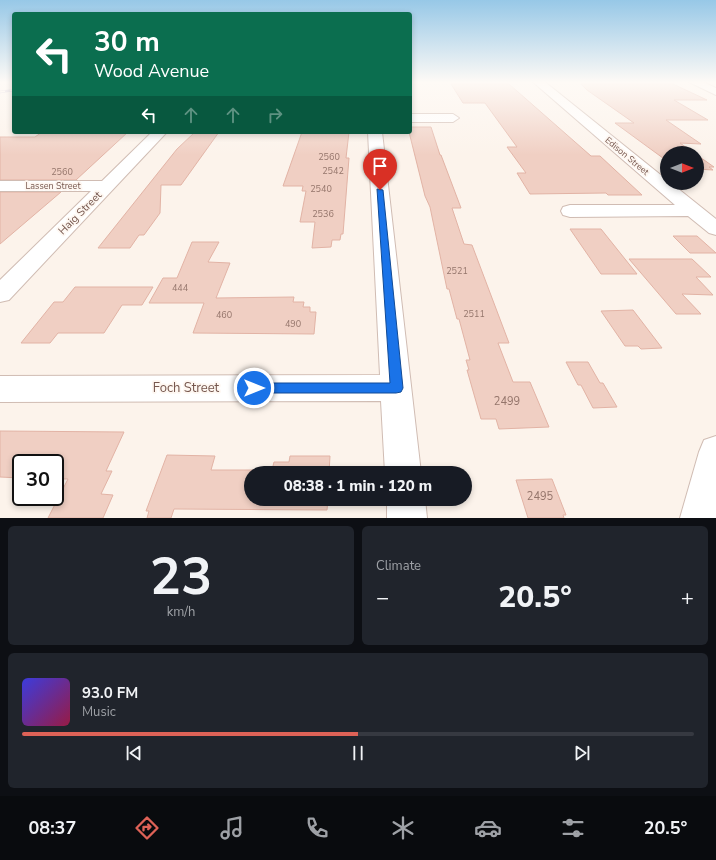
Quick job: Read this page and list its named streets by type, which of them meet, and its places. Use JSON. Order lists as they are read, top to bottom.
{
  "streets": {
    "street": [
      "Edison Street",
      "Lassen Street",
      "Haig Street",
      "Foch Street"
    ]
  },
  "crossings": [
    ["Lassen Street", "Haig Street"]
  ],
  "house_numbers": [
    "2560",
    "2542",
    "2560",
    "2540",
    "2536",
    "2521",
    "444",
    "2511",
    "460",
    "490",
    "2499",
    "2495"
  ],
  "north": "right",
  "page": {
    "turn": ["30 m", "Wood Avenue"],
    "limit": "30",
    "trip": "08:38 · 1 min · 120 m",
    "tile": [
      ["23", "km/h"],
      "Climate"
    ],
    "heat": ["−", "20.5°", "+"],
    "song": ["93.0 FM", "Music"],
    "tabs": ["08:37", "20.5°"]
  }
}
